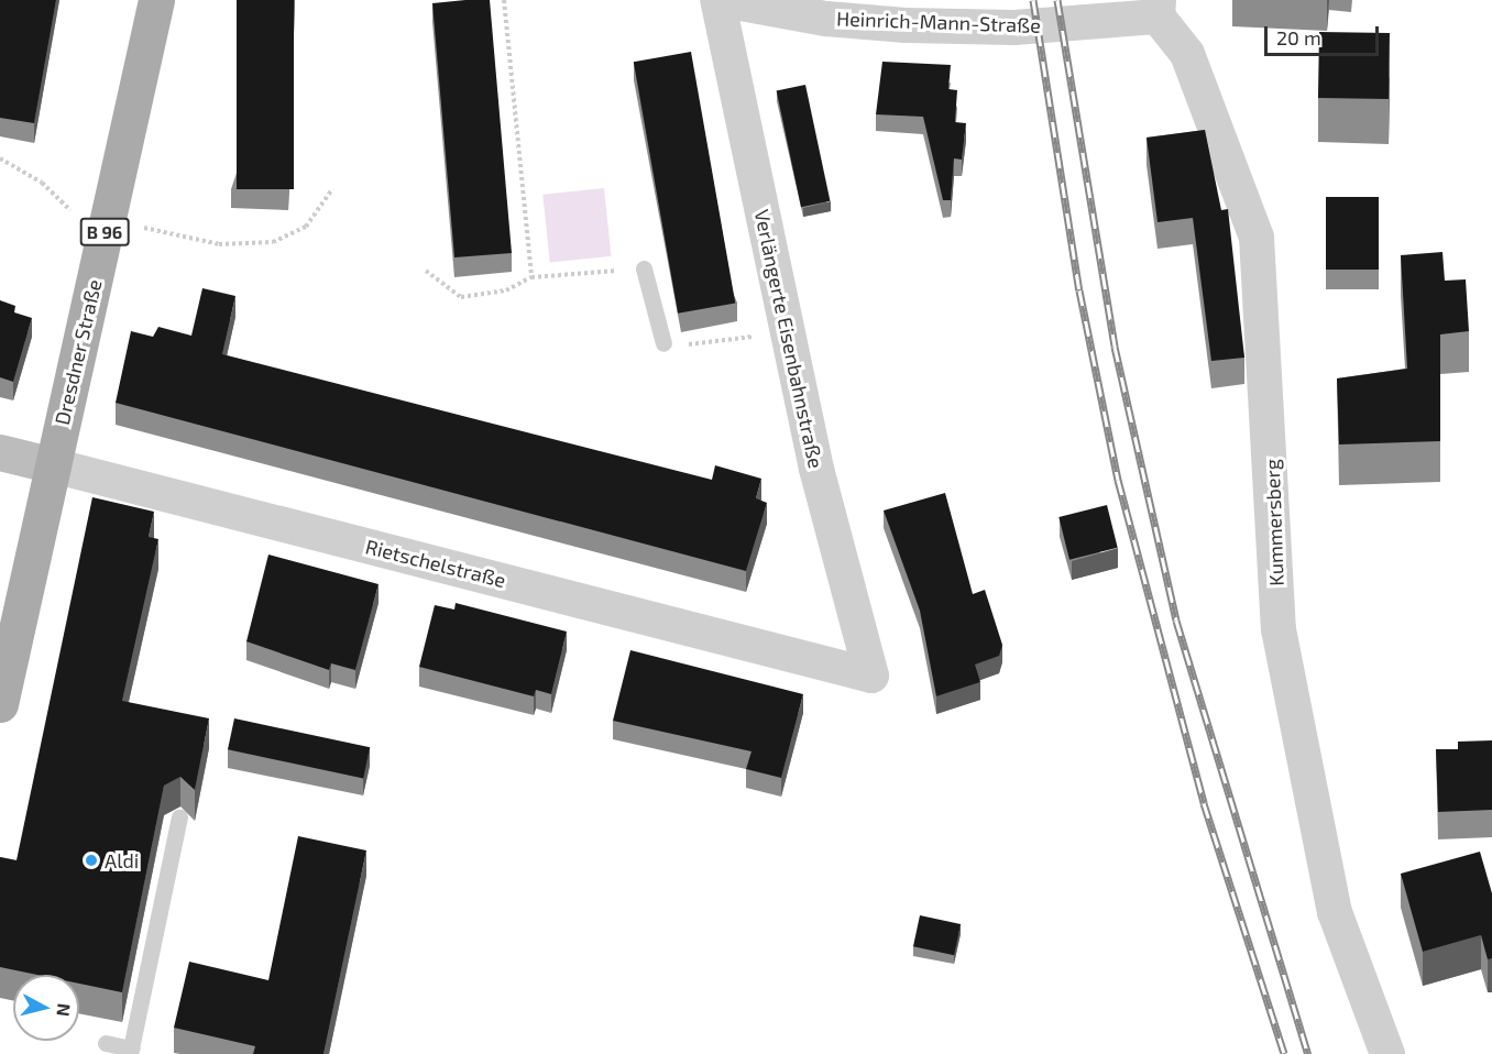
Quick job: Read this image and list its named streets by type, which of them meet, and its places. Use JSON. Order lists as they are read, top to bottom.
{
  "streets": {
    "main road": ["B 96", "Dresdner Straße", "Rietschelstraße"],
    "street": ["Heinrich-Mann-Straße", "Verlängerte Eisenbahnstraße", "Kummersberg"]
  },
  "crossings": [
    ["Heinrich-Mann-Straße", "Kummersberg"],
    ["Verlängerte Eisenbahnstraße", "Rietschelstraße"],
    ["Dresdner Straße", "Rietschelstraße"]
  ],
  "places": ["Aldi"],
  "scale_bar": "20 m",
  "north": "right"
}
